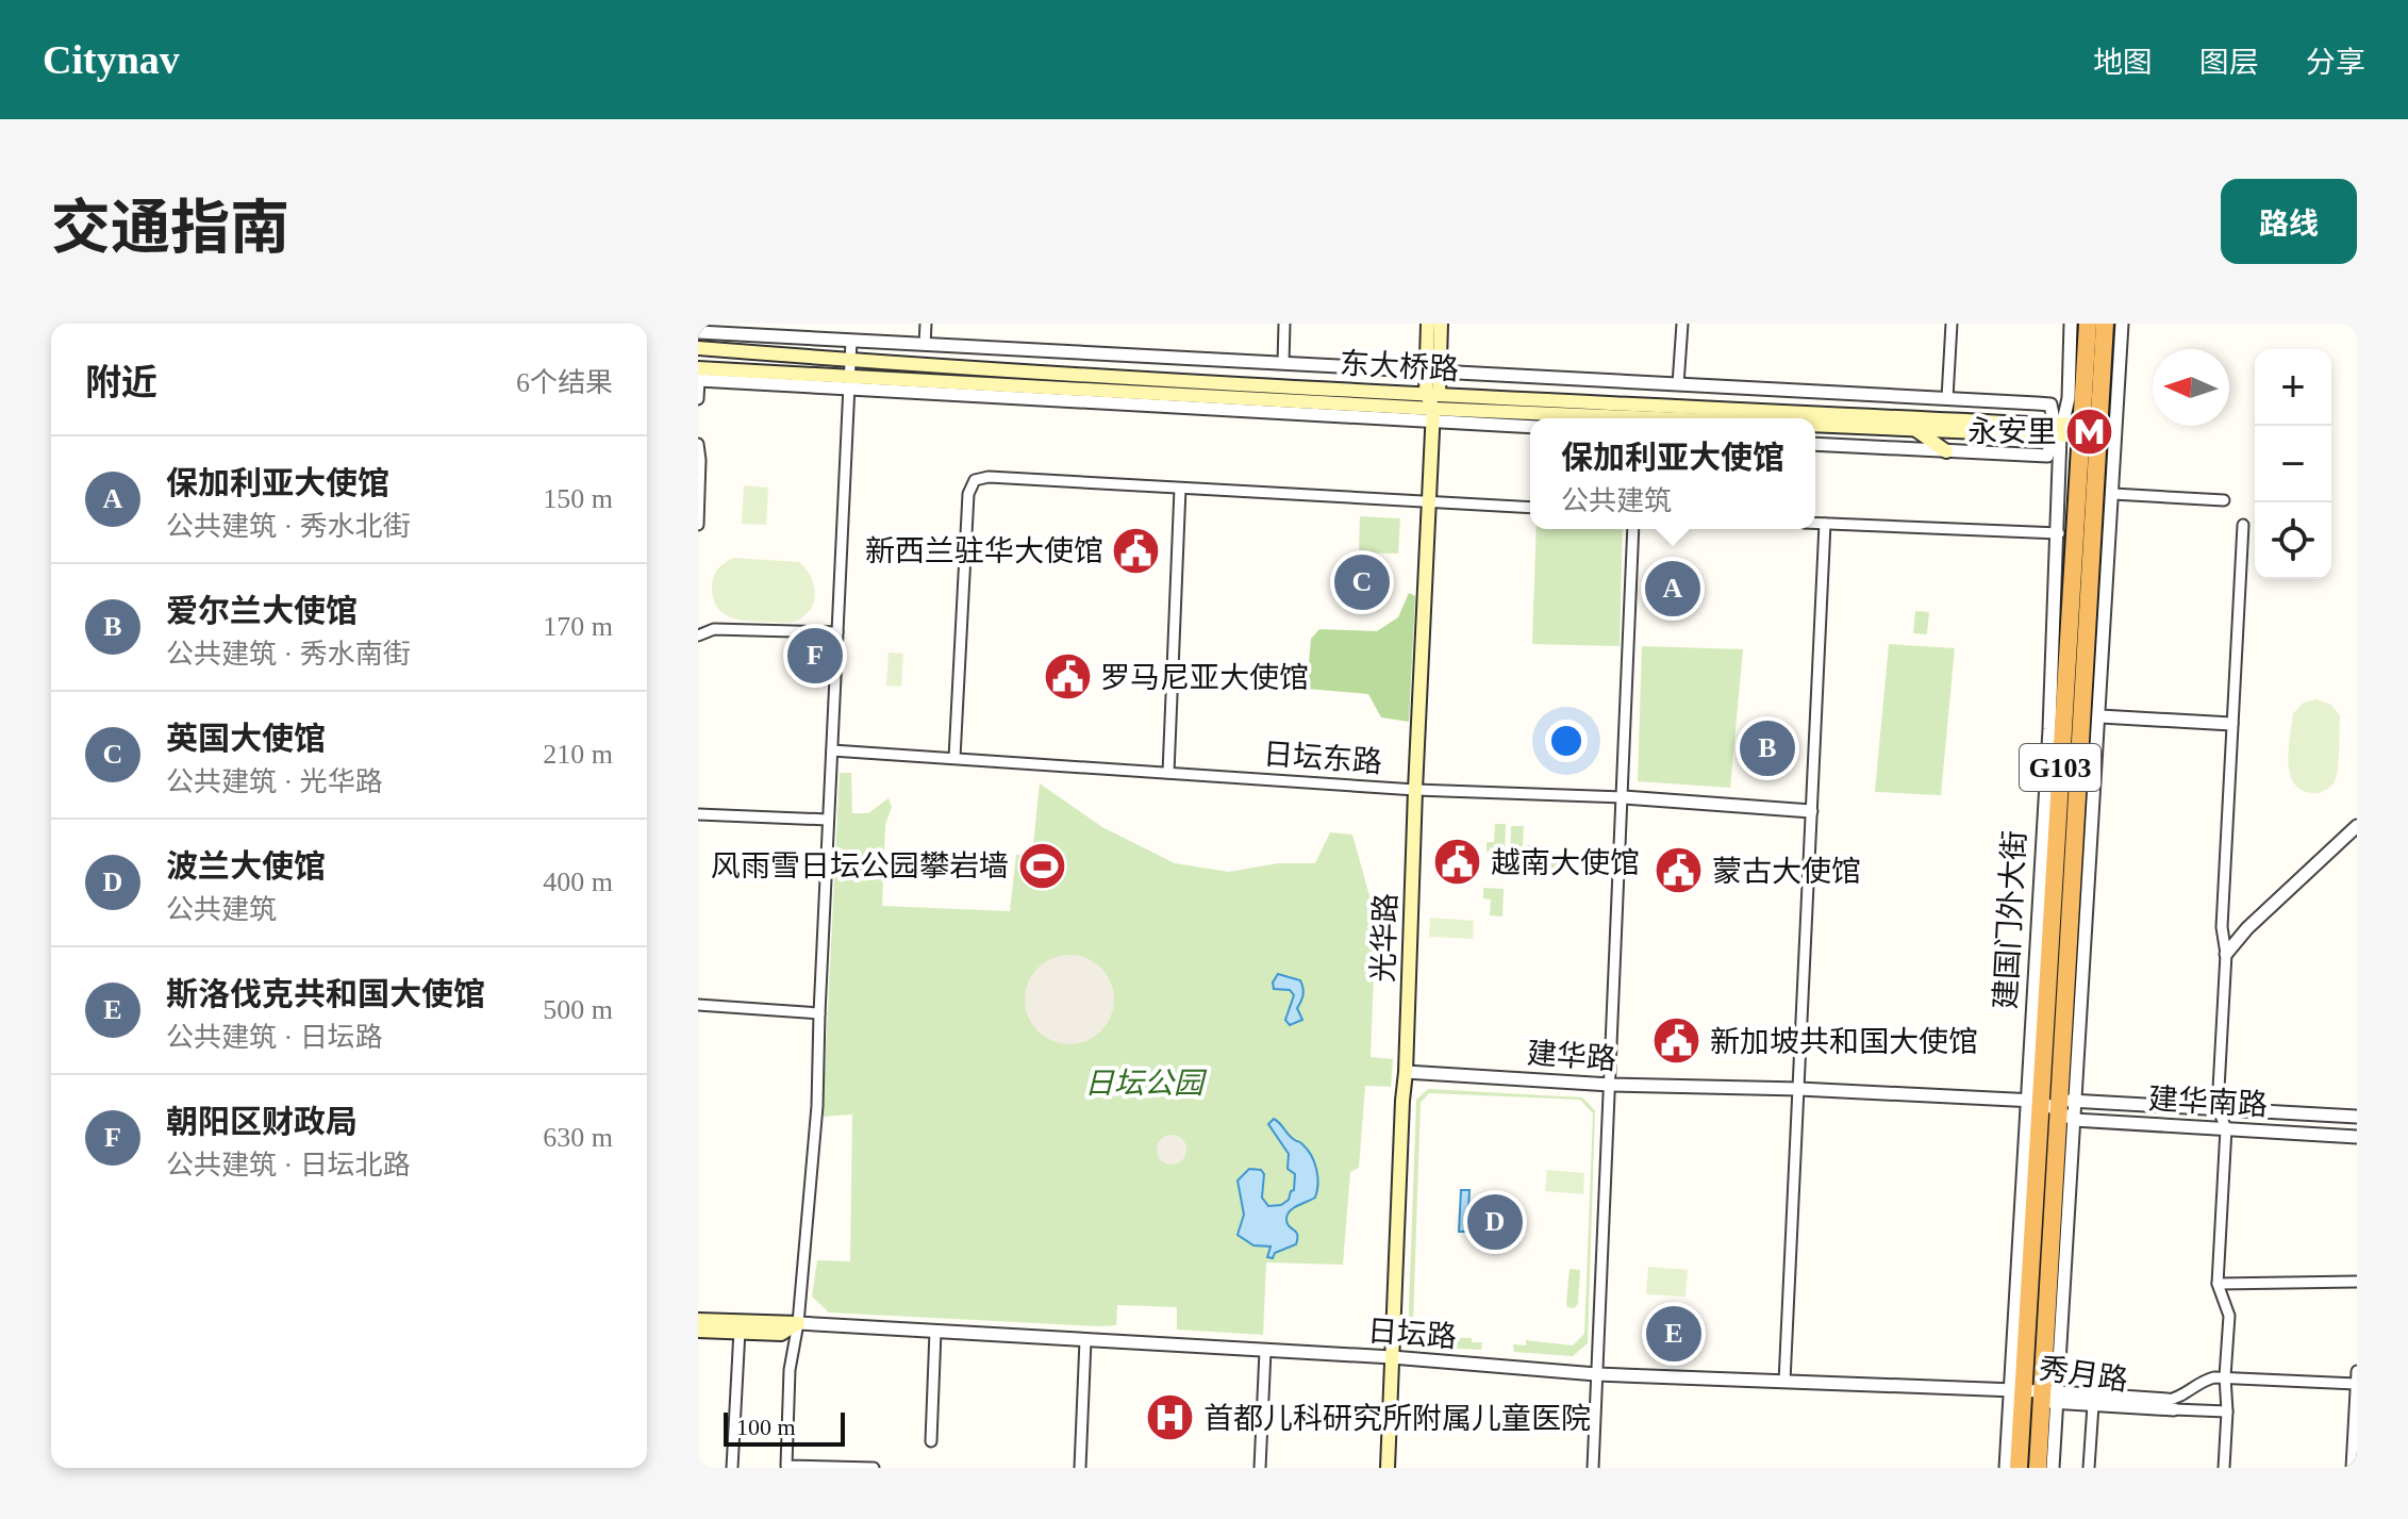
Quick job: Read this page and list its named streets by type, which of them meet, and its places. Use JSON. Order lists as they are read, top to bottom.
{
  "streets": {
    "highway": ["G103", "建国门外大街"],
    "main road": ["东大桥路", "光华路"],
    "street": [
      "日坛东路",
      "建华路",
      "建华南路",
      "日坛路",
      "秀月路"
    ]
  },
  "crossings": [
    ["东大桥路", "建国门外大街"],
    ["东大桥路", "光华路"],
    ["日坛东路", "光华路"],
    ["建国门外大街", "建华路"],
    ["建国门外大街", "建华南路"],
    ["建国门外大街", "日坛路"],
    ["建国门外大街", "秀月路"],
    ["光华路", "建华路"],
    ["光华路", "日坛路"],
    ["日坛路", "秀月路"]
  ],
  "parks": ["日坛公园"],
  "places": {
    "metro station": ["永安里"],
    "public building": [
      "新西兰驻华大使馆",
      "罗马尼亚大使馆",
      "越南大使馆",
      "蒙古大使馆",
      "新加坡共和国大使馆"
    ],
    "sports": ["风雨雪日坛公园攀岩墙"],
    "hospital": ["首都儿科研究所附属儿童医院"]
  },
  "scale_bar": "100 m",
  "north": "left",
  "page": {
    "header": "Citynav",
    "nav": ["地图", "图层", "分享"],
    "title": "交通指南",
    "buttons": "路线",
    "heading": ["附近", "6个结果"],
    "map_buttons": ["+", "−"],
    "popup": ["保加利亚大使馆", "公共建筑"],
    "list": [
      {
        "mark": "A",
        "name": "保加利亚大使馆",
        "note": "公共建筑 · 秀水北街",
        "value": "150 m"
      },
      {
        "mark": "B",
        "name": "爱尔兰大使馆",
        "note": "公共建筑 · 秀水南街",
        "value": "170 m"
      },
      {
        "mark": "C",
        "name": "英国大使馆",
        "note": "公共建筑 · 光华路",
        "value": "210 m"
      },
      {
        "mark": "D",
        "name": "波兰大使馆",
        "note": "公共建筑",
        "value": "400 m"
      },
      {
        "mark": "E",
        "name": "斯洛伐克共和国大使馆",
        "note": "公共建筑 · 日坛路",
        "value": "500 m"
      },
      {
        "mark": "F",
        "name": "朝阳区财政局",
        "note": "公共建筑 · 日坛北路",
        "value": "630 m"
      }
    ],
    "pins": [
      "C",
      "A",
      "F",
      "B",
      "D",
      "E"
    ],
    "scale": "100 m"
  }
}
